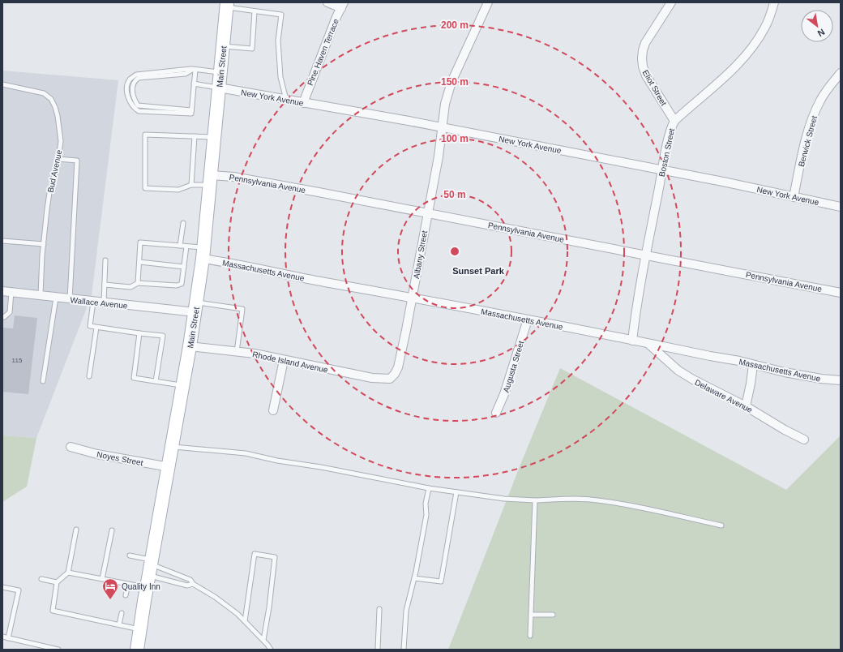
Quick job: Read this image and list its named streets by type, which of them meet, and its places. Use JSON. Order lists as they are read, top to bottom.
{
  "streets": {
    "main road": ["Main Street"],
    "street": [
      "Pine Haven Terrace",
      "Eliot Street",
      "New York Avenue",
      "Berwick Street",
      "Boston Street",
      "Pennsylvania Avenue",
      "Albany Street",
      "Massachusetts Avenue",
      "Wallace Avenue",
      "Rhode Island Avenue",
      "Augusta Street",
      "Delaware Avenue",
      "Noyes Street"
    ],
    "lane": ["Bud Avenue"]
  },
  "crossings": [
    ["Pine Haven Terrace", "New York Avenue"],
    ["Main Street", "New York Avenue"],
    ["Main Street", "Pennsylvania Avenue"],
    ["Main Street", "Massachusetts Avenue"],
    ["Main Street", "Wallace Avenue"],
    ["Main Street", "Rhode Island Avenue"],
    ["Main Street", "Noyes Street"],
    ["Eliot Street", "Boston Street"],
    ["New York Avenue", "Berwick Street"],
    ["New York Avenue", "Boston Street"],
    ["New York Avenue", "Albany Street"],
    ["Boston Street", "Pennsylvania Avenue"],
    ["Boston Street", "Massachusetts Avenue"],
    ["Bud Avenue", "Wallace Avenue"],
    ["Pennsylvania Avenue", "Albany Street"],
    ["Albany Street", "Massachusetts Avenue"],
    ["Albany Street", "Rhode Island Avenue"],
    ["Massachusetts Avenue", "Augusta Street"],
    ["Massachusetts Avenue", "Delaware Avenue"]
  ],
  "districts": ["Sunset Park"],
  "places": {
    "hotel": ["Quality Inn"]
  },
  "house_numbers": ["115"],
  "north": "bottom right",
  "rings": [
    "200 m",
    "150 m",
    "100 m",
    "50 m"
  ]
}
